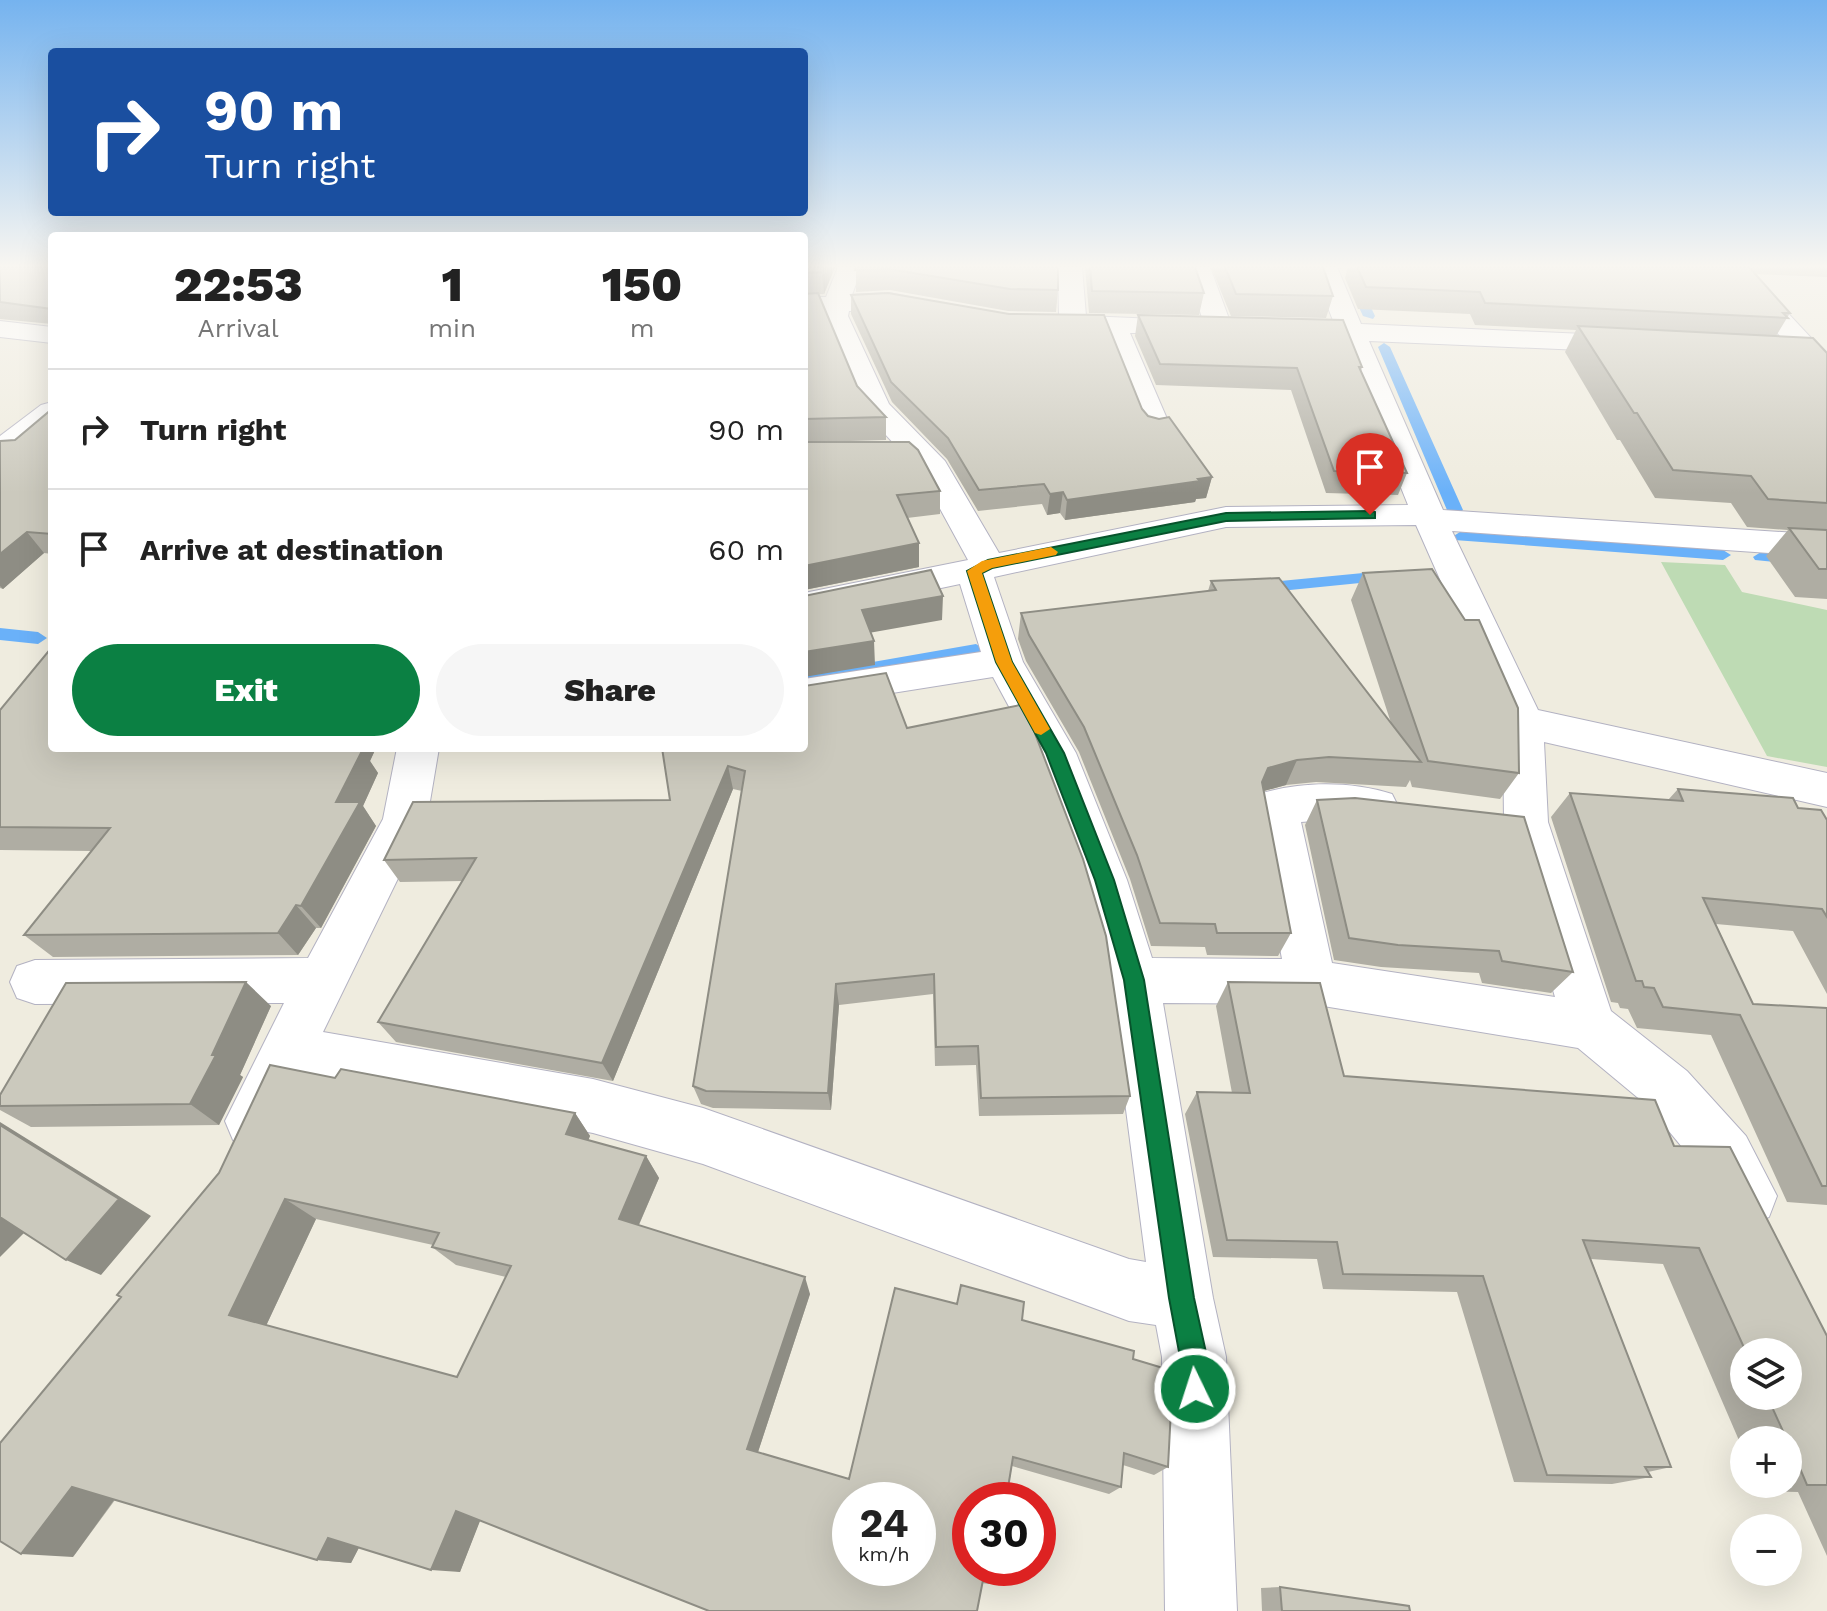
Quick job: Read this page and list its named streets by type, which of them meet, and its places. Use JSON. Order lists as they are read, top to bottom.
{
  "page": {
    "turn": ["90 m", "Turn right"],
    "eta": [
      "22:53",
      "Arrival",
      "1",
      "min",
      "150",
      "m"
    ],
    "list": [
      {
        "name": "Turn right",
        "value": "90 m"
      },
      {
        "name": "Arrive at destination",
        "value": "60 m"
      }
    ],
    "buttons": ["Exit", "Share"],
    "map_buttons": ["+", "−"],
    "speed": "24 km/h",
    "limit": "30"
  }
}
